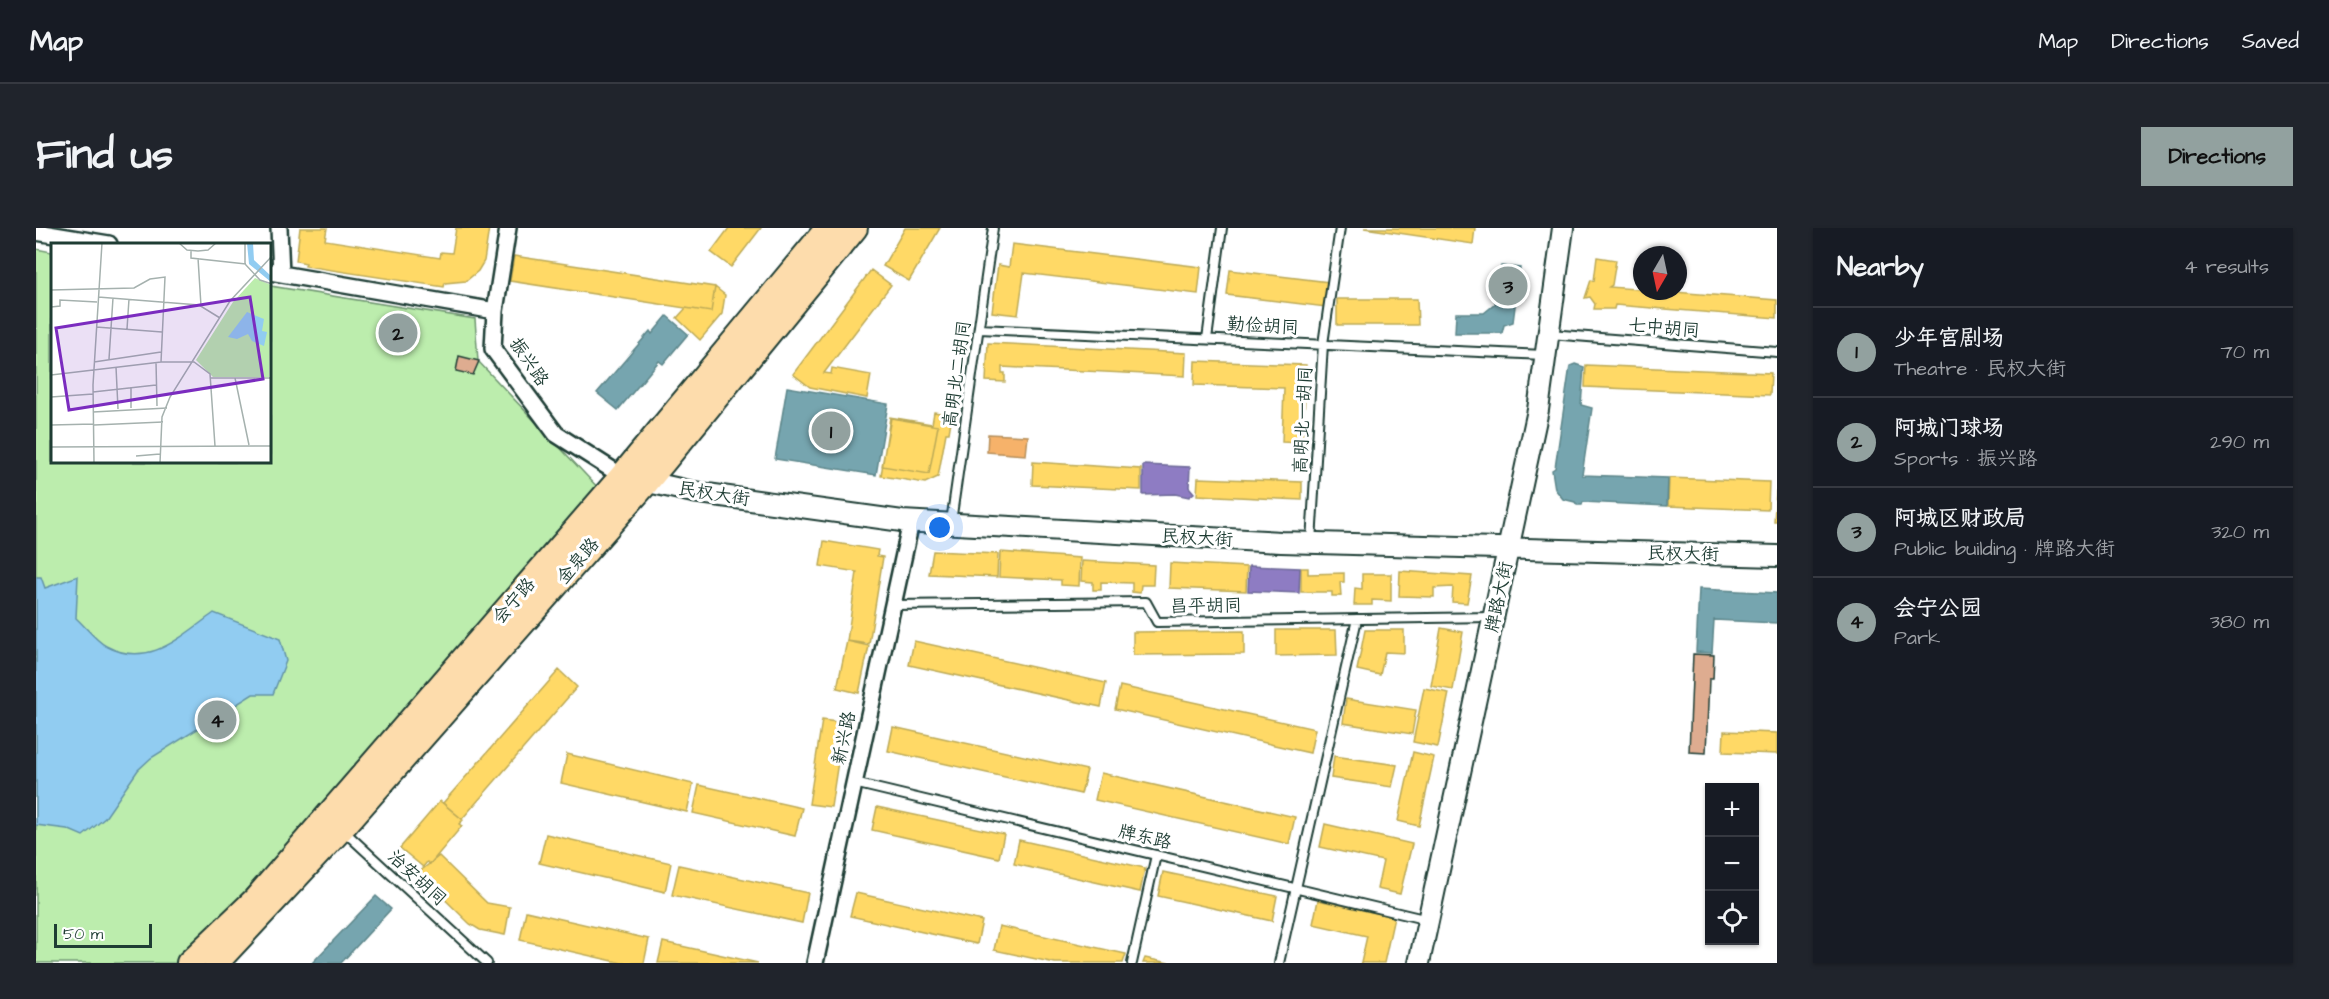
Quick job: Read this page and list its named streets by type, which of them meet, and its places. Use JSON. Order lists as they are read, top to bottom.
{
  "streets": {
    "main road": ["金泉路", "会宁路"],
    "street": [
      "振兴路",
      "民权大街",
      "牌路大街",
      "新兴路"
    ],
    "lane": [
      "勤俭胡同",
      "七中胡同",
      "高明北二胡同",
      "高明北一胡同",
      "昌平胡同",
      "牌东路",
      "治安胡同"
    ]
  },
  "crossings": [
    ["勤俭胡同", "高明北二胡同"],
    ["勤俭胡同", "高明北一胡同"],
    ["勤俭胡同", "牌路大街"],
    ["七中胡同", "牌路大街"],
    ["振兴路", "民权大街"],
    ["振兴路", "会宁路"],
    ["高明北二胡同", "民权大街"],
    ["高明北一胡同", "民权大街"],
    ["民权大街", "金泉路"],
    ["民权大街", "牌路大街"],
    ["民权大街", "会宁路"],
    ["民权大街", "新兴路"],
    ["金泉路", "会宁路"],
    ["金泉路", "治安胡同"],
    ["牌路大街", "昌平胡同"],
    ["牌路大街", "牌东路"],
    ["会宁路", "治安胡同"],
    ["昌平胡同", "新兴路"],
    ["新兴路", "牌东路"]
  ],
  "scale_bar": "50 m",
  "north": "bottom",
  "page": {
    "header": "Map",
    "nav": ["Map", "Directions", "Saved"],
    "title": "Find us",
    "buttons": "Directions",
    "heading": ["Nearby", "4 results"],
    "pins": [
      "3",
      "2",
      "1",
      "4"
    ],
    "list": [
      {
        "mark": "1",
        "name": "少年宫剧场",
        "note": "Theatre · 民权大街",
        "value": "70 m"
      },
      {
        "mark": "2",
        "name": "阿城门球场",
        "note": "Sports · 振兴路",
        "value": "290 m"
      },
      {
        "mark": "3",
        "name": "阿城区财政局",
        "note": "Public building · 牌路大街",
        "value": "320 m"
      },
      {
        "mark": "4",
        "name": "会宁公园",
        "note": "Park",
        "value": "380 m"
      }
    ],
    "map_buttons": ["+", "−"],
    "scale": "50 m"
  }
}
